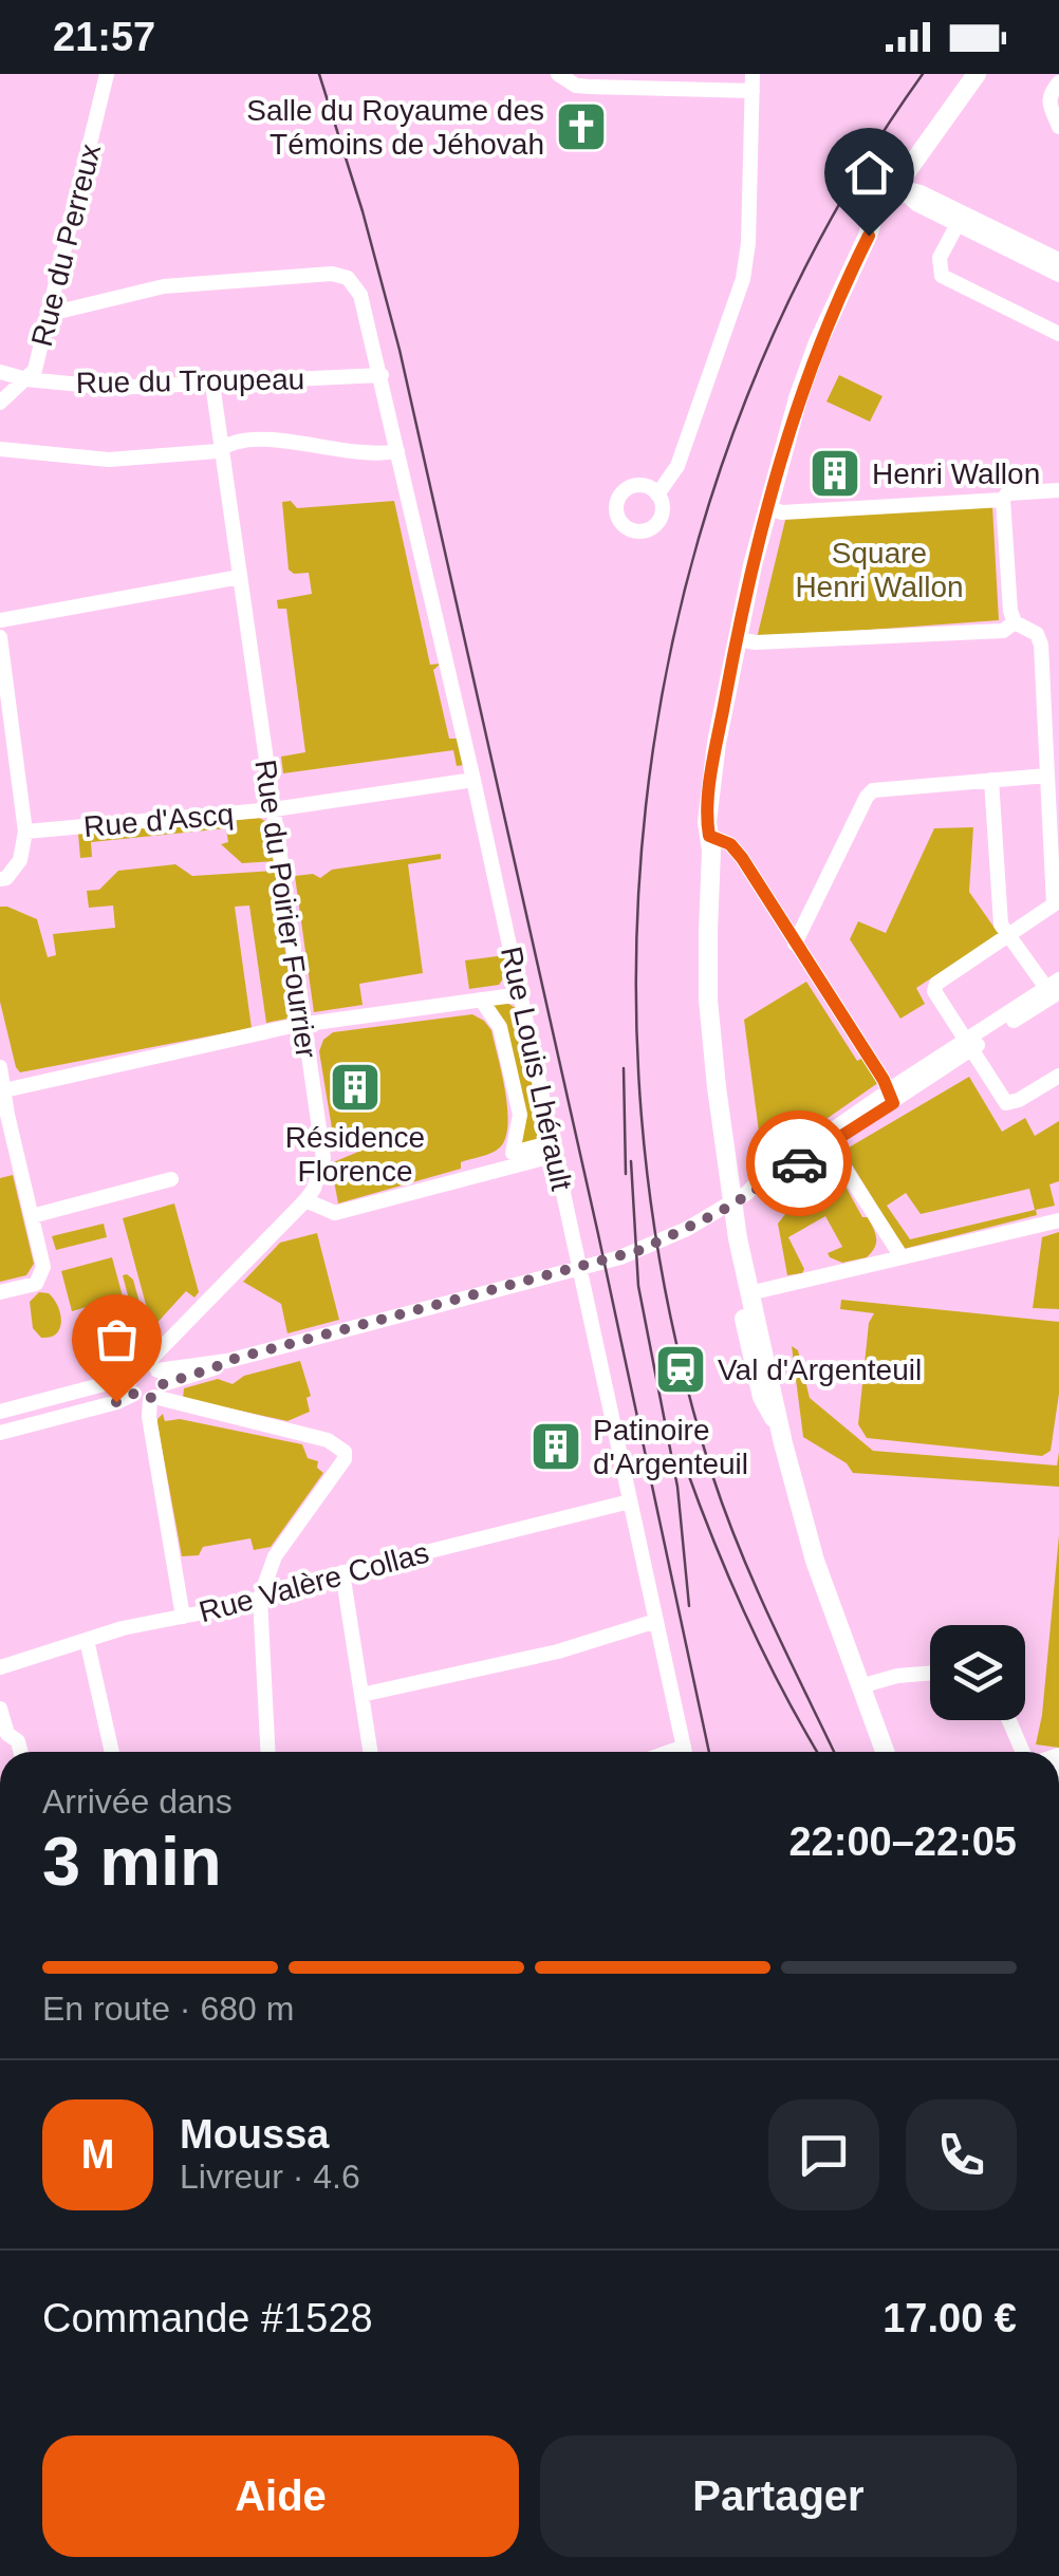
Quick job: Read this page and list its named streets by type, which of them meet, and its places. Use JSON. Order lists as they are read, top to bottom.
{
  "streets": {
    "street": [
      "Rue du Perreux",
      "Rue du Troupeau",
      "Rue d'Ascq",
      "Rue du Poirier Fourrier",
      "Rue Louis Lhérault",
      "Rue Valère Collas"
    ]
  },
  "crossings": [
    ["Rue du Perreux", "Rue du Troupeau"],
    ["Rue du Perreux", "Rue Louis Lhérault"],
    ["Rue du Troupeau", "Rue du Poirier Fourrier"],
    ["Rue du Troupeau", "Rue Louis Lhérault"],
    ["Rue d'Ascq", "Rue du Poirier Fourrier"],
    ["Rue d'Ascq", "Rue Louis Lhérault"],
    ["Rue Louis Lhérault", "Rue Valère Collas"]
  ],
  "parks": ["Square Henri Wallon"],
  "places": {
    "church": ["Salle du Royaume des Témoins de Jéhovah"],
    "building": ["Henri Wallon", "Résidence Florence", "Patinoire d'Argenteuil"],
    "station": ["Val d'Argenteuil"]
  },
  "page": {
    "status": "21:57",
    "heading": ["3 min", "Arrivée dans", "22:00–22:05"],
    "panel": [
      "Moussa",
      "Livreur · 4.6",
      "Commande #1528",
      "17.00 €"
    ],
    "bar": "En route · 680 m",
    "round": "M",
    "buttons": ["Aide", "Partager"]
  }
}
